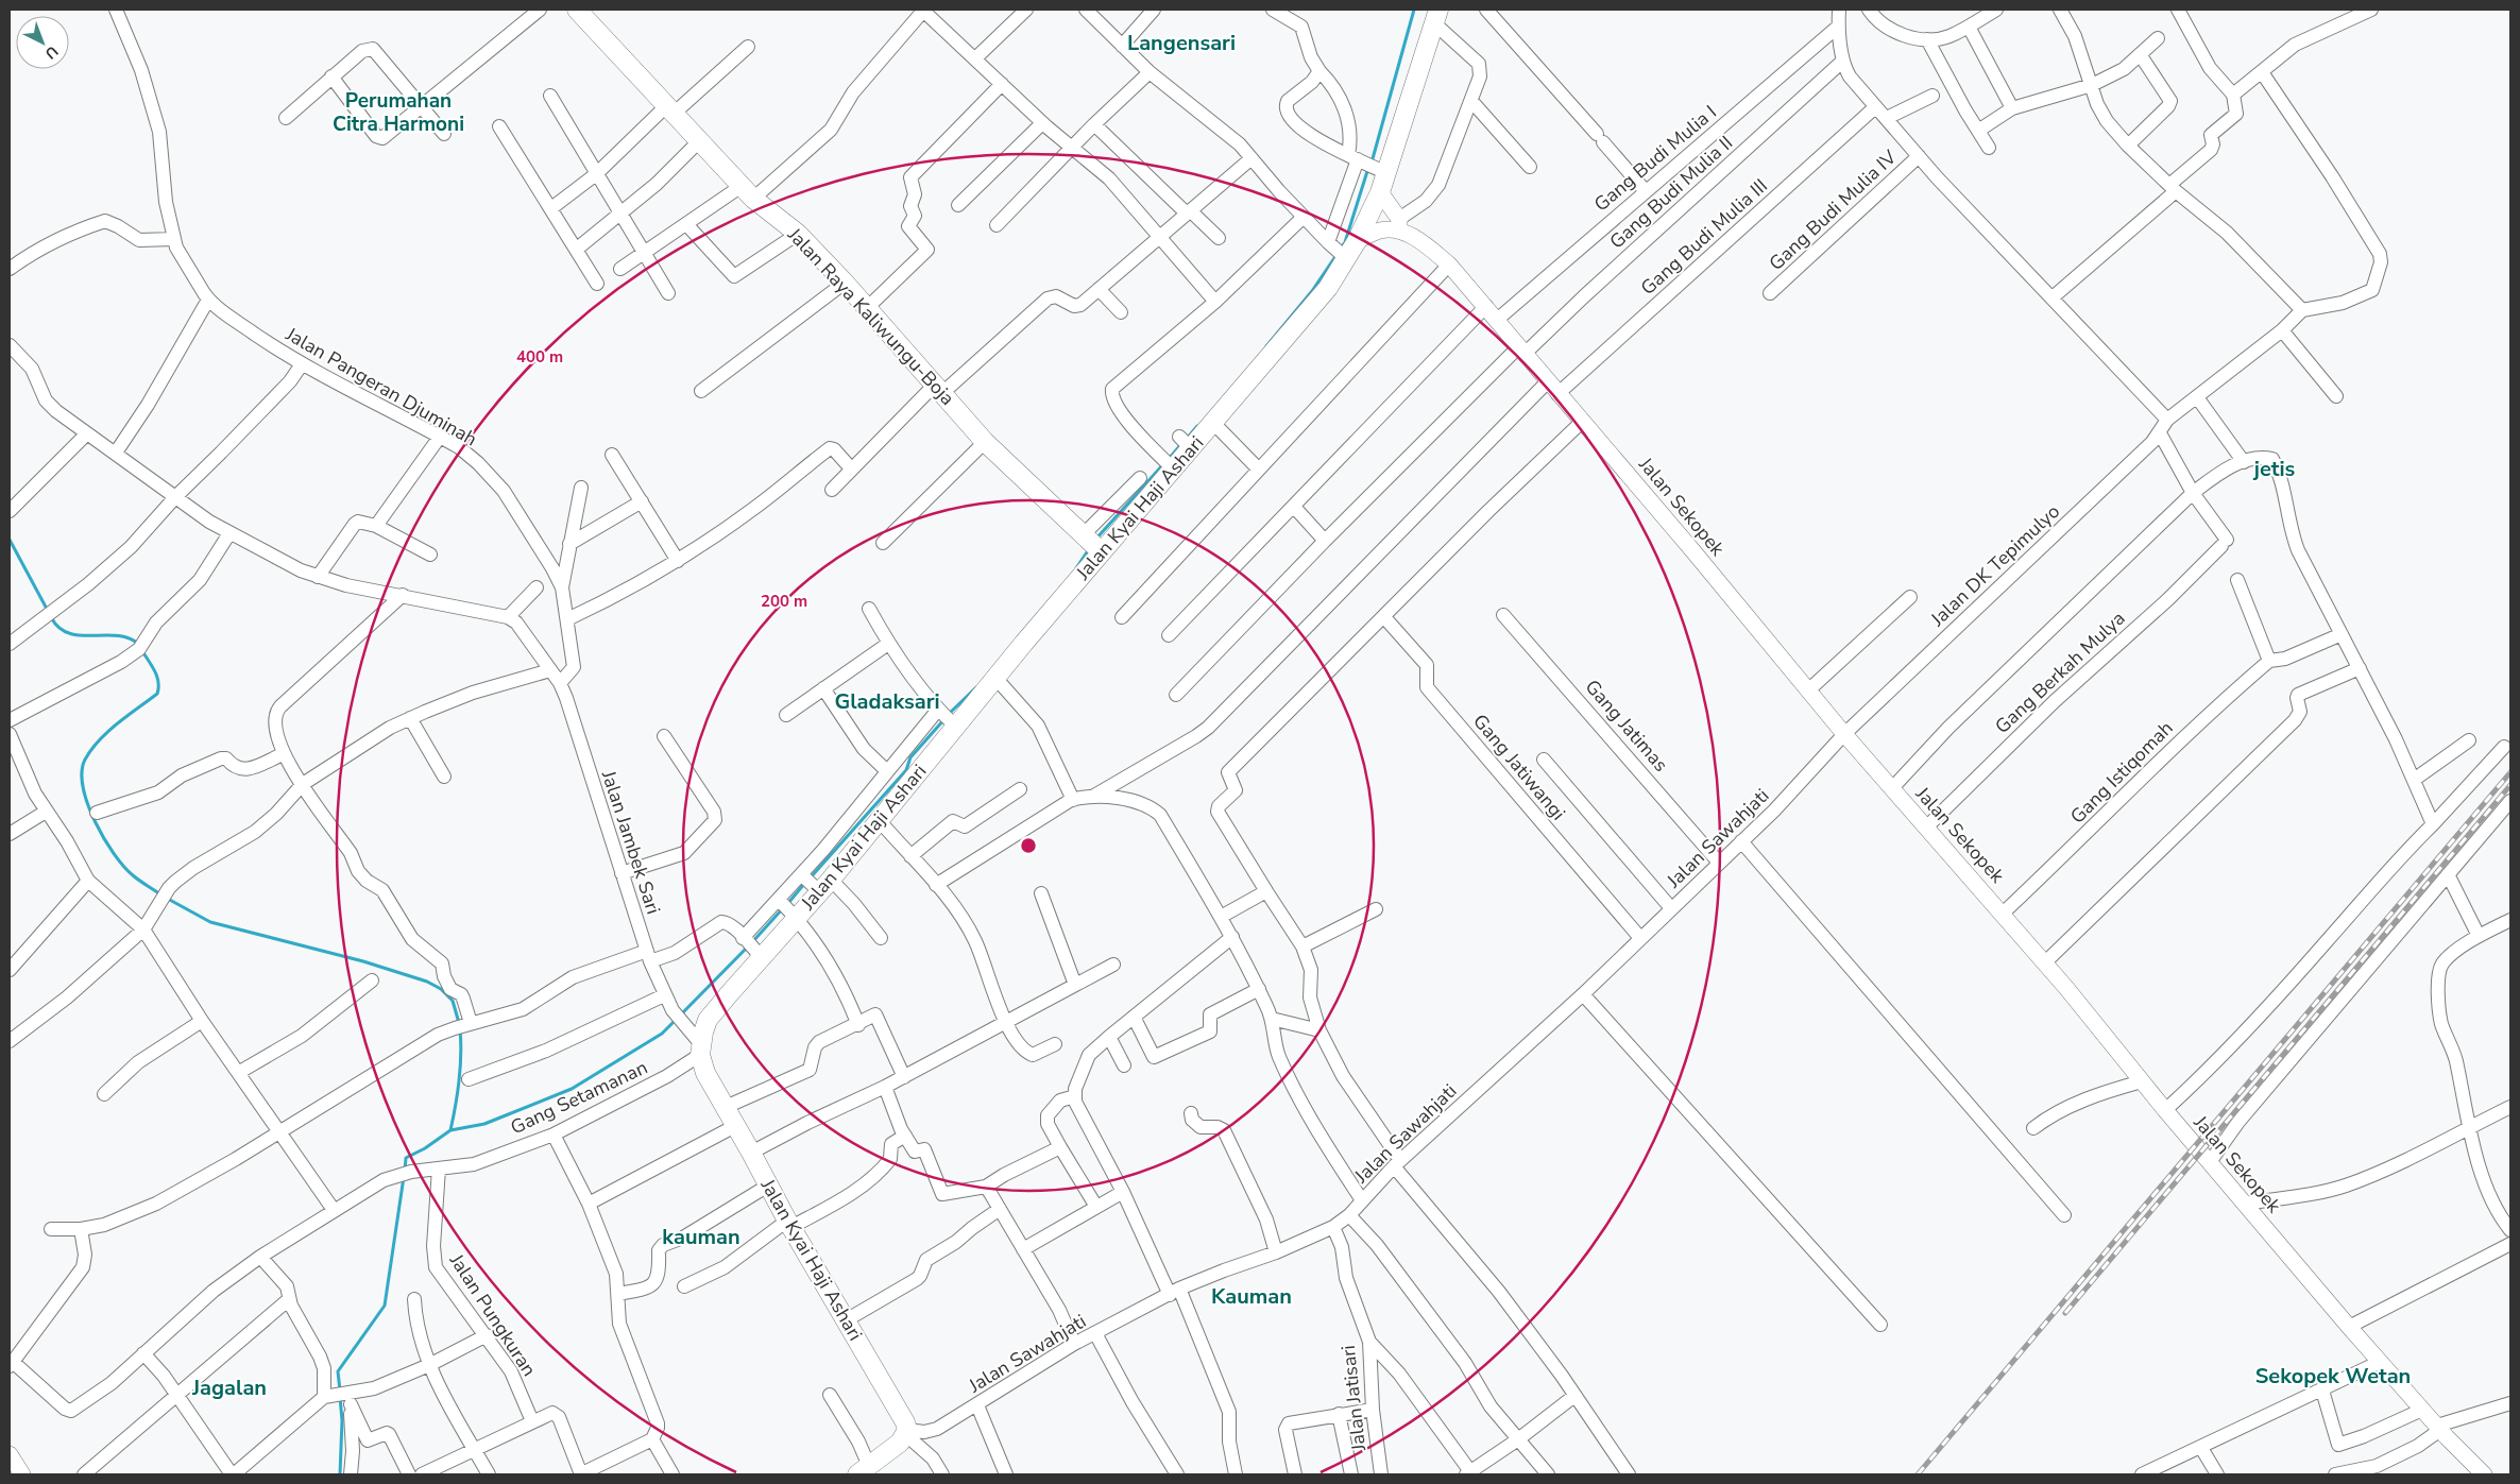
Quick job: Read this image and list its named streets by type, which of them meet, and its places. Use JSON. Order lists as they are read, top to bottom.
{
  "streets": {
    "main road": ["Jalan Raya Kaliwungu-Boja", "Jalan Kyai Haji Ashari"],
    "street": [
      "Gang Budi Mulia I",
      "Gang Budi Mulia II",
      "Gang Budi Mulia IV",
      "Gang Budi Mulia III",
      "Jalan Pangeran Djuminah",
      "Jalan Sekopek",
      "Jalan DK Tepimulyo",
      "Gang Berkah Mulya",
      "Gang Jatimas",
      "Gang Jatiwangi",
      "Gang Istiqomah",
      "Jalan Sawahjati",
      "Jalan Jambek Sari",
      "Gang Setamanan",
      "Jalan Pungkuran",
      "Jalan Jatisari"
    ]
  },
  "crossings": [
    ["Gang Budi Mulia I", "Jalan Sekopek"],
    ["Gang Budi Mulia II", "Jalan Sekopek"],
    ["Gang Budi Mulia III", "Jalan Sekopek"],
    ["Jalan Raya Kaliwungu-Boja", "Jalan Kyai Haji Ashari"],
    ["Jalan Pangeran Djuminah", "Jalan Jambek Sari"],
    ["Jalan Sekopek", "Jalan DK Tepimulyo"],
    ["Jalan Sekopek", "Gang Berkah Mulya"],
    ["Jalan Sekopek", "Gang Istiqomah"],
    ["Jalan Sekopek", "Jalan Sawahjati"],
    ["Jalan Kyai Haji Ashari", "Jalan Sawahjati"],
    ["Jalan Kyai Haji Ashari", "Jalan Jambek Sari"],
    ["Jalan Kyai Haji Ashari", "Gang Setamanan"],
    ["Jalan DK Tepimulyo", "Jalan Sawahjati"],
    ["Gang Jatimas", "Jalan Sawahjati"],
    ["Gang Jatiwangi", "Jalan Sawahjati"],
    ["Jalan Sawahjati", "Jalan Jatisari"],
    ["Jalan Jambek Sari", "Gang Setamanan"],
    ["Gang Setamanan", "Jalan Pungkuran"]
  ],
  "districts": [
    "Langensari",
    "Perumahan Citra Harmoni",
    "jetis",
    "Gladaksari",
    "kauman",
    "Kauman",
    "Sekopek Wetan",
    "Jagalan"
  ],
  "north": "bottom right",
  "rings": ["400 m", "200 m"]
}
